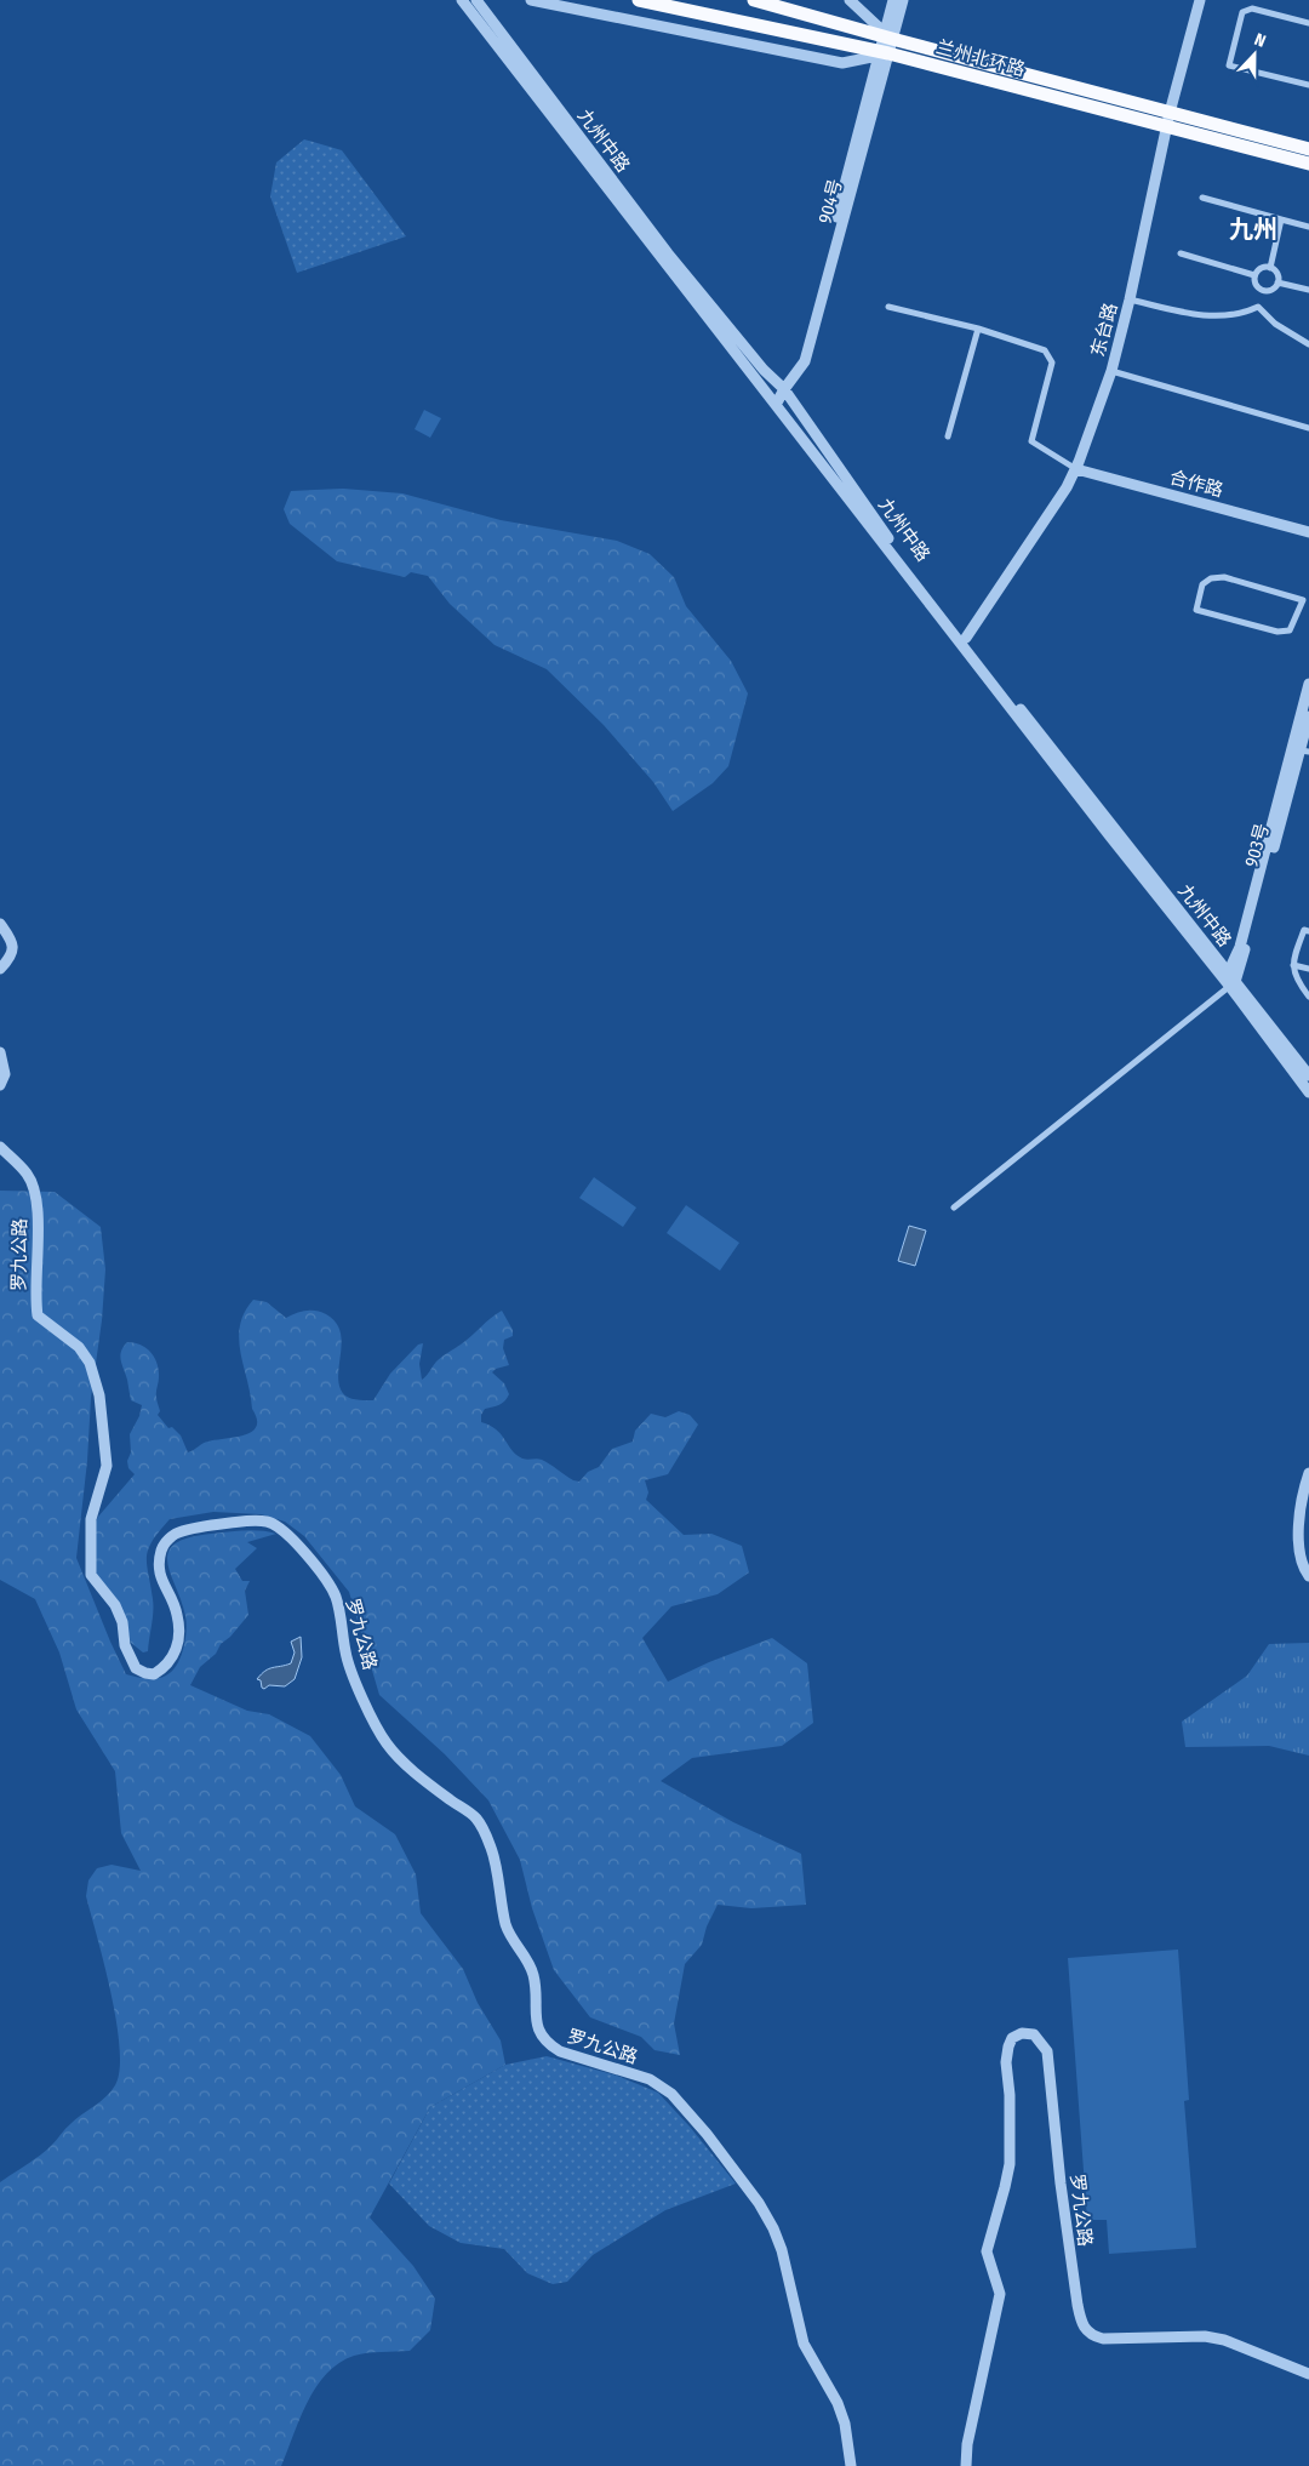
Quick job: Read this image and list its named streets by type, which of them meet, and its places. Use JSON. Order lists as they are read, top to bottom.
{
  "streets": {
    "highway": ["兰州北环路"],
    "street": [
      "九州中路",
      "904号",
      "东台路",
      "合作路",
      "903号",
      "罗九公路"
    ]
  },
  "crossings": [
    ["兰州北环路", "904号"],
    ["兰州北环路", "东台路"],
    ["九州中路", "904号"],
    ["九州中路", "东台路"],
    ["九州中路", "903号"],
    ["东台路", "合作路"]
  ],
  "districts": ["九州"],
  "north": "top"
}
